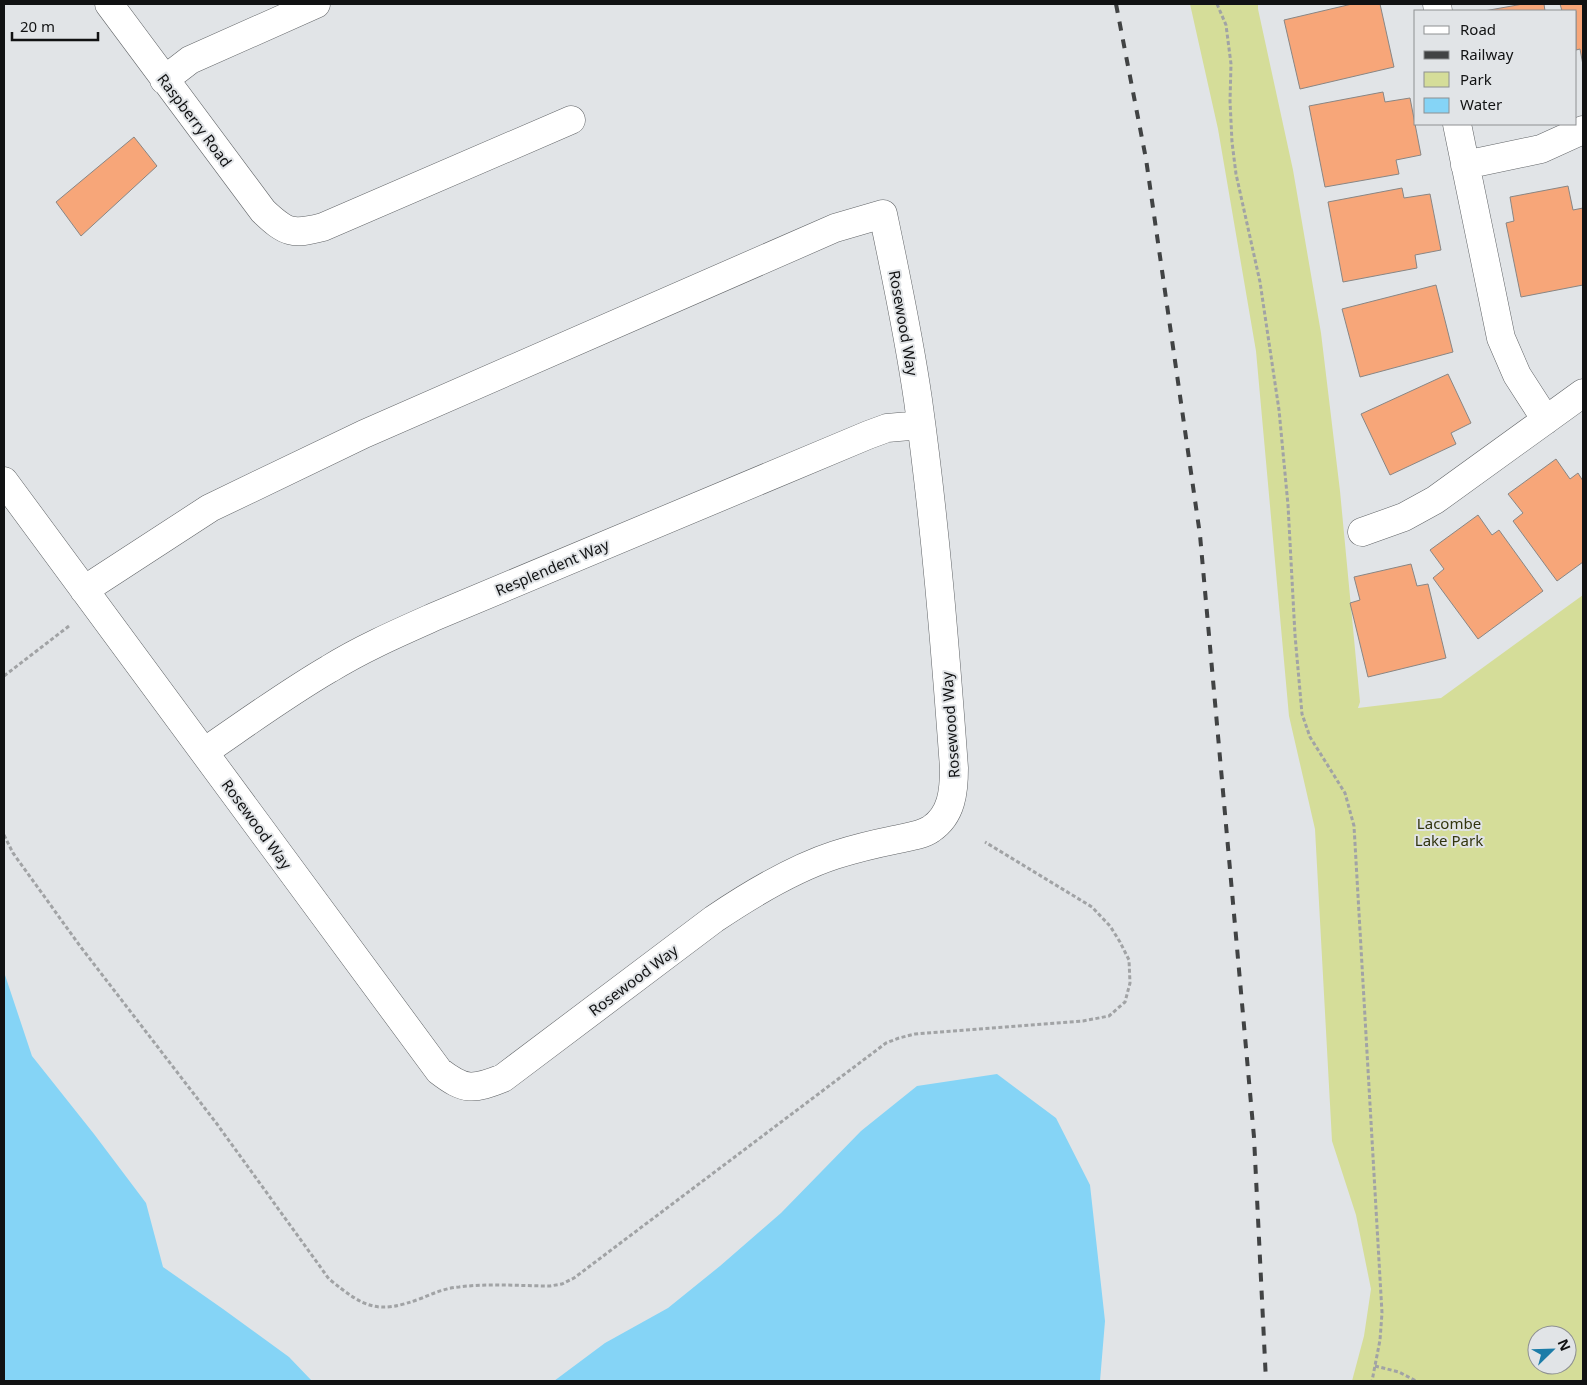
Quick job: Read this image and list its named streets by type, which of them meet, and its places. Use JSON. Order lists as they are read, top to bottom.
{
  "streets": {
    "street": ["Raspberry Road", "Rosewood Way", "Resplendent Way"]
  },
  "crossings": [
    ["Rosewood Way", "Resplendent Way"]
  ],
  "parks": ["Lacombe Lake Park"],
  "legend": [
    "Road",
    "Railway",
    "Park",
    "Water"
  ],
  "scale_bar": "20 m",
  "north": "top right"
}
